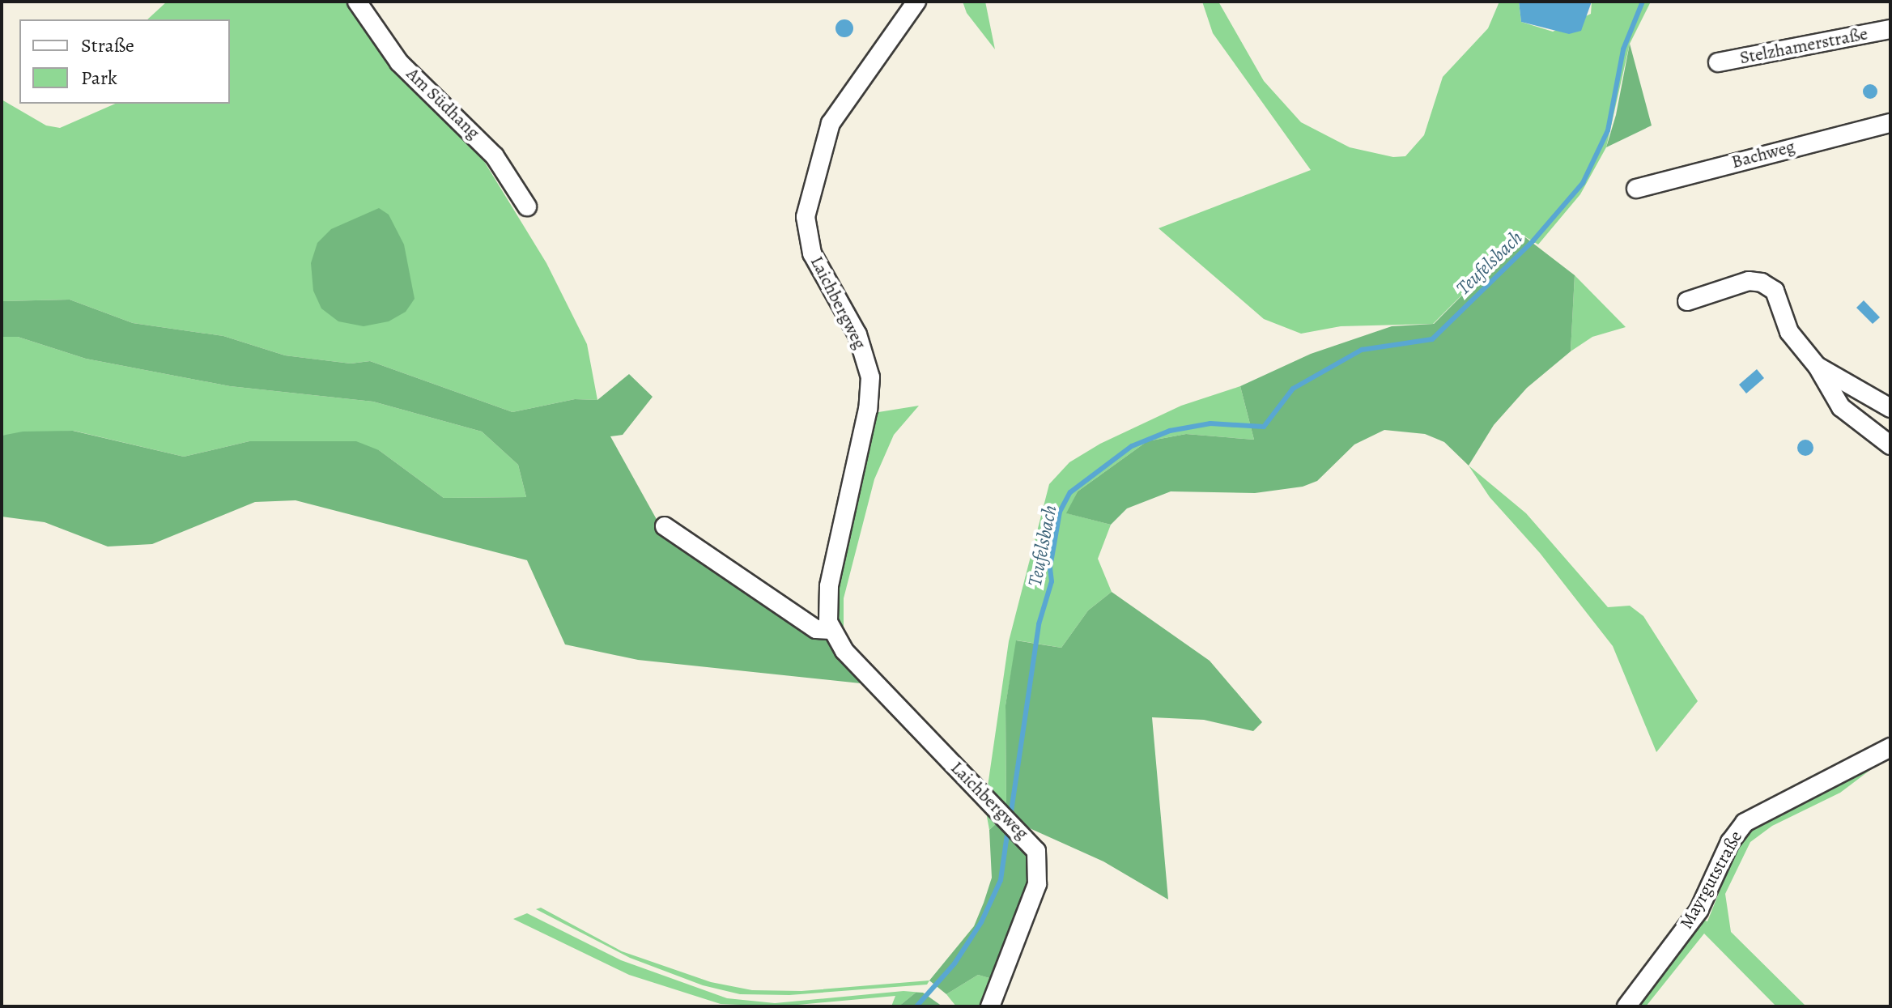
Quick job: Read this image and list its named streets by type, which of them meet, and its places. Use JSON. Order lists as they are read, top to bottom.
{
  "streets": {
    "street": [
      "Stelzhamerstraße",
      "Am Südhang",
      "Bachweg",
      "Laichbergweg",
      "Mayrgutstraße"
    ]
  },
  "water": ["Teufelsbach"],
  "legend": ["Straße", "Park"]
}
